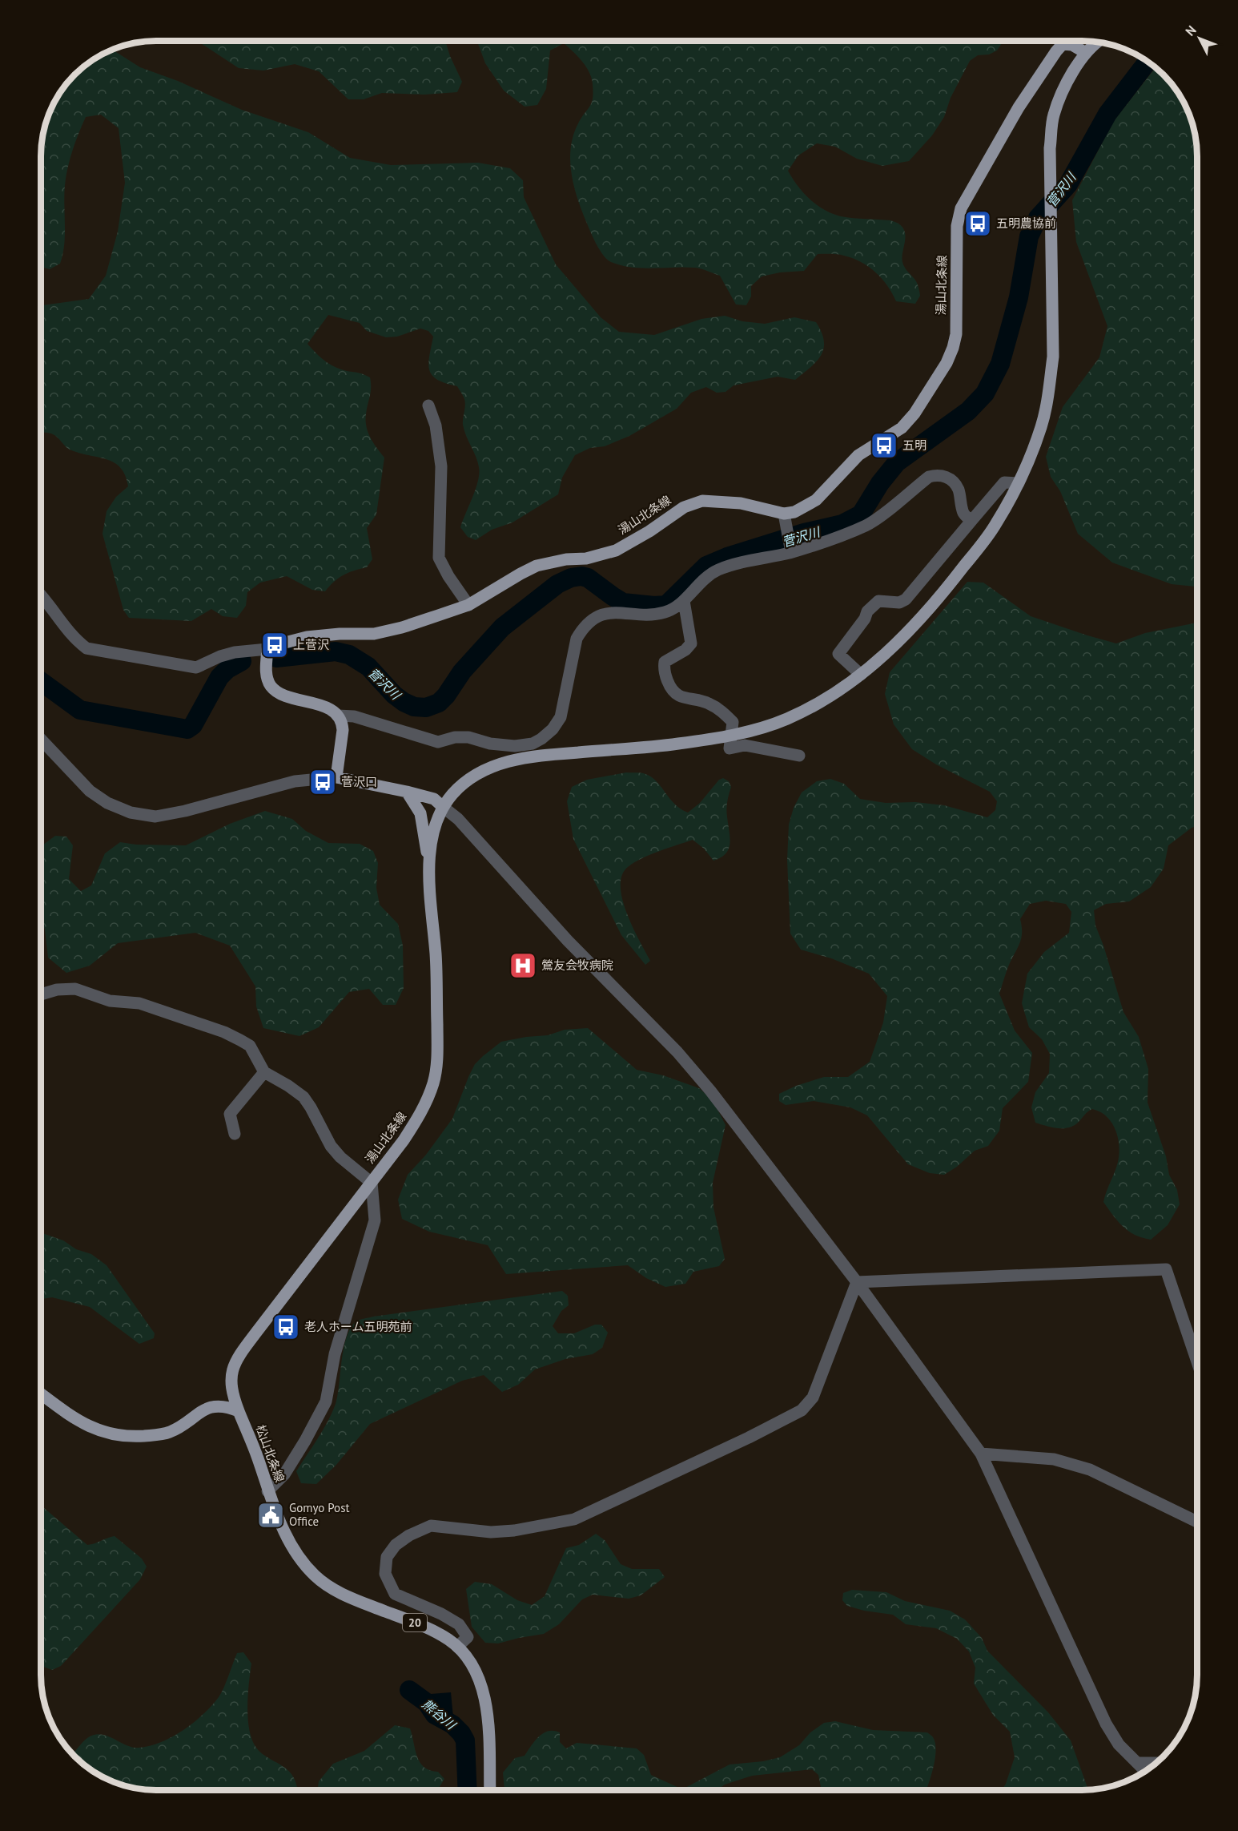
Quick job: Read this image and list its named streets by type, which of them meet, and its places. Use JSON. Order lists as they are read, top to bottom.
{
  "streets": {
    "main road": ["湯山北条線", "松山北条線", "20"]
  },
  "crossings": [
    ["湯山北条線", "松山北条線"]
  ],
  "water": ["菅沢川", "熊谷川"],
  "places": {
    "bus stop": [
      "五明農協前",
      "五明",
      "上菅沢",
      "菅沢口",
      "老人ホーム五明苑前"
    ],
    "hospital": ["鶯友会牧病院"],
    "public building": ["Gomyo Post Office"]
  },
  "north": "top left"
}
